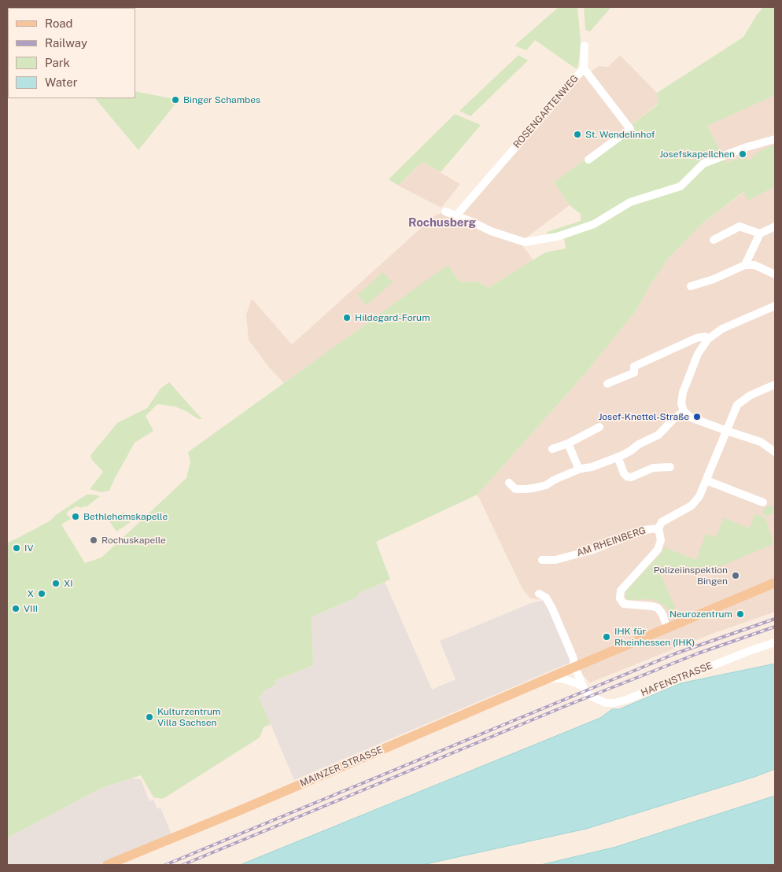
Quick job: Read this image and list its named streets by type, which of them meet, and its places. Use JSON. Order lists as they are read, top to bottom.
{
  "streets": {
    "main road": ["MAINZER STRASSE"],
    "street": ["ROSENGARTENWEG", "AM RHEINBERG", "HAFENSTRASSE"]
  },
  "crossings": [
    ["AM RHEINBERG", "MAINZER STRASSE"],
    ["HAFENSTRASSE", "MAINZER STRASSE"]
  ],
  "districts": ["Rochusberg"],
  "places": [
    "Binger Schambes",
    "St. Wendelinhof",
    "Josefskapellchen",
    "Hildegard-Forum",
    "Josef-Knettel-Straße",
    "Bethlehemskapelle",
    "Rochuskapelle",
    "IV",
    "Polizeiinspektion Bingen",
    "XI",
    "X",
    "VIII",
    "Neurozentrum",
    "IHK für Rheinhessen (IHK)",
    "Kulturzentrum Villa Sachsen"
  ],
  "legend": [
    "Road",
    "Railway",
    "Park",
    "Water"
  ]
}
